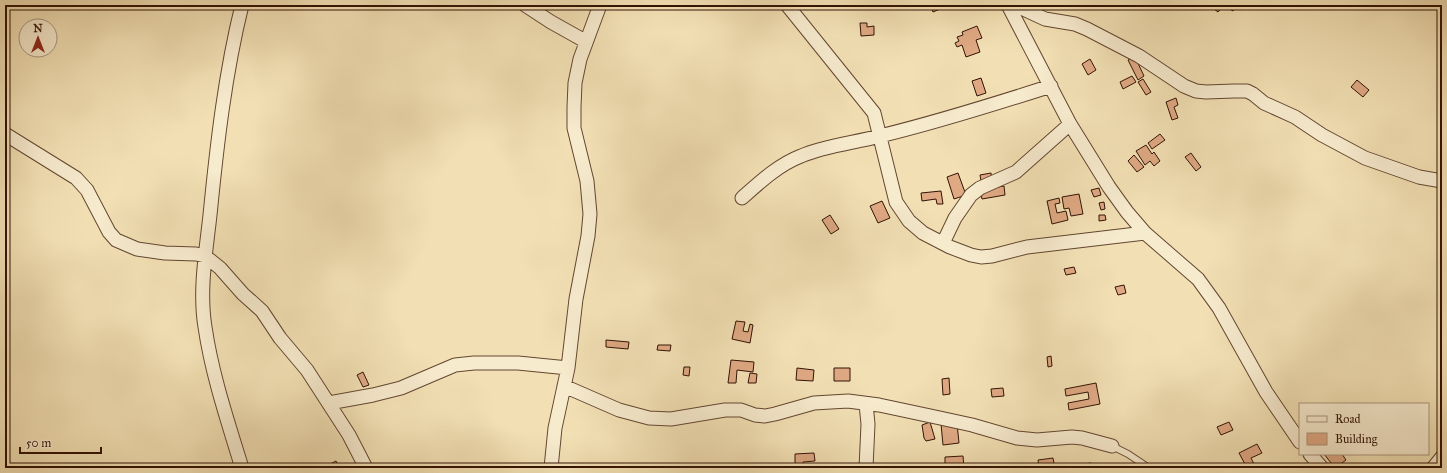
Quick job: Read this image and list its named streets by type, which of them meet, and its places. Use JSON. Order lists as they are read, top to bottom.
{
  "legend": ["Road", "Building"],
  "scale_bar": "50 m",
  "north": "top"
}
